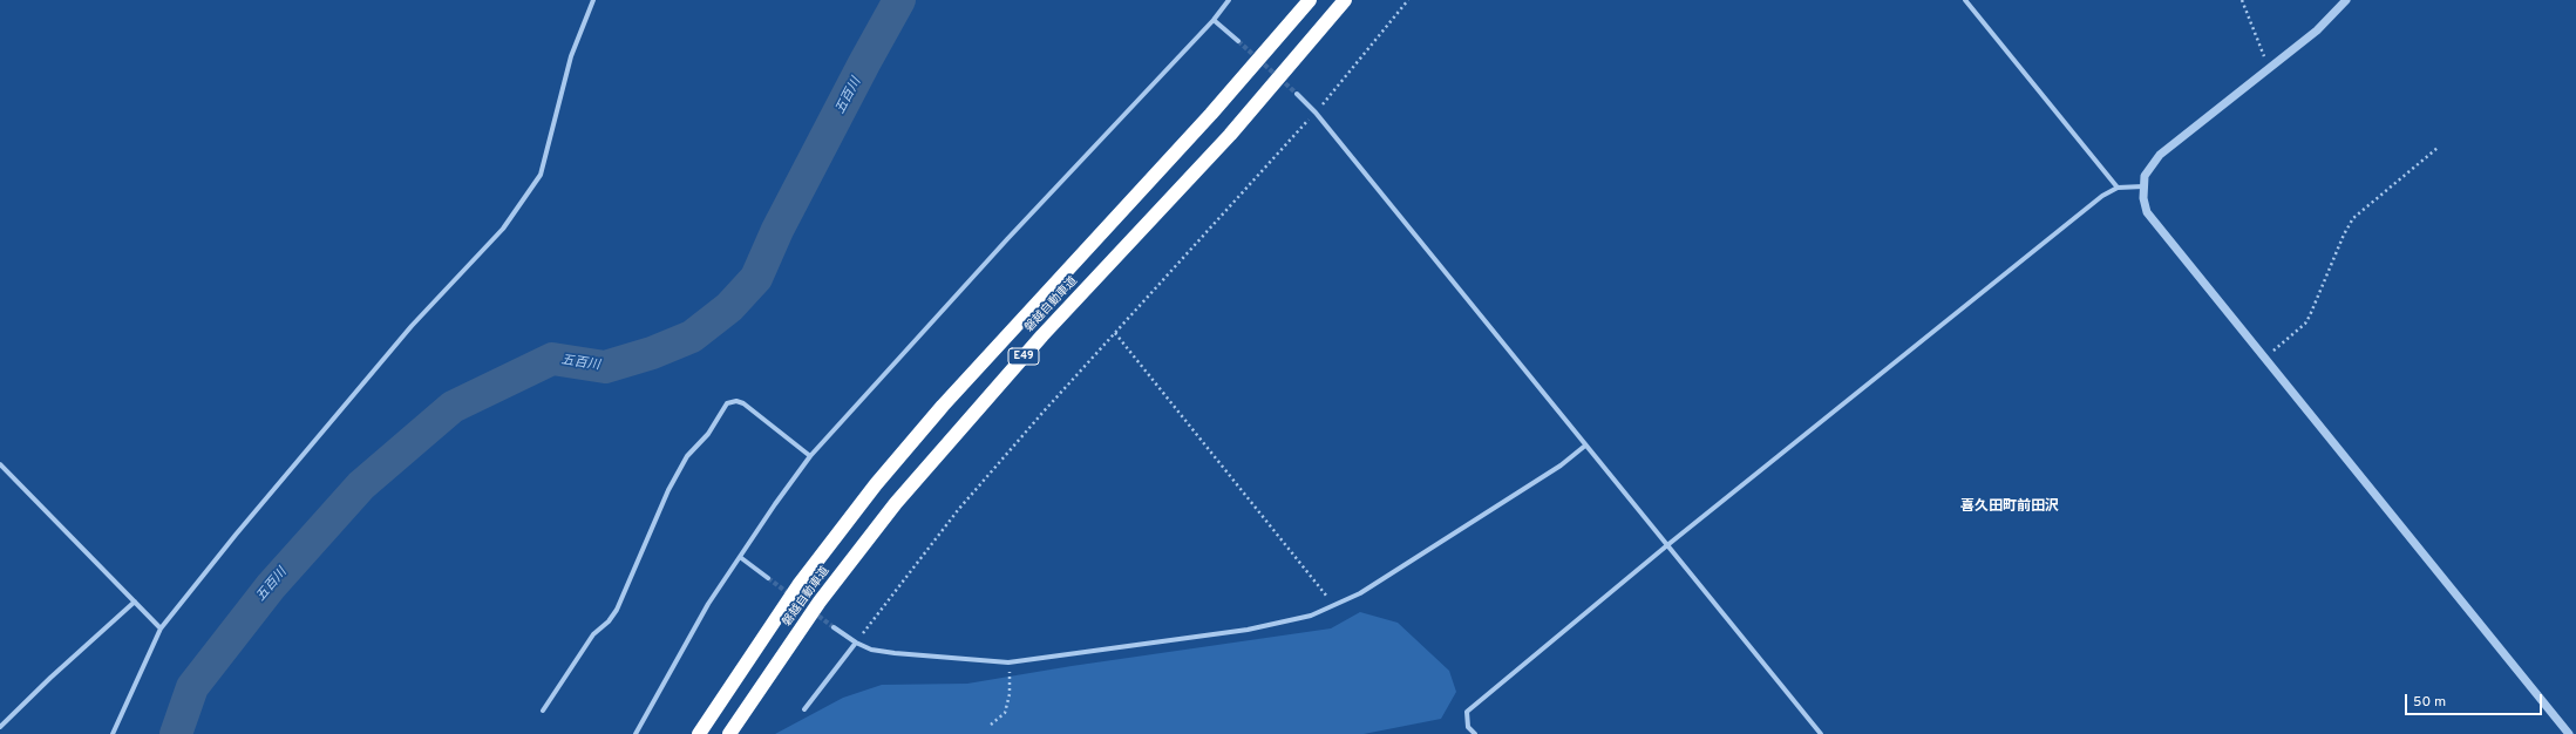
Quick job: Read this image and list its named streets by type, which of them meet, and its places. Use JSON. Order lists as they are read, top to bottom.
{
  "streets": {
    "highway": ["磐越自動車道", "E49"]
  },
  "districts": ["喜久田町前田沢"],
  "water": ["五百川"],
  "scale_bar": "50 m"
}
